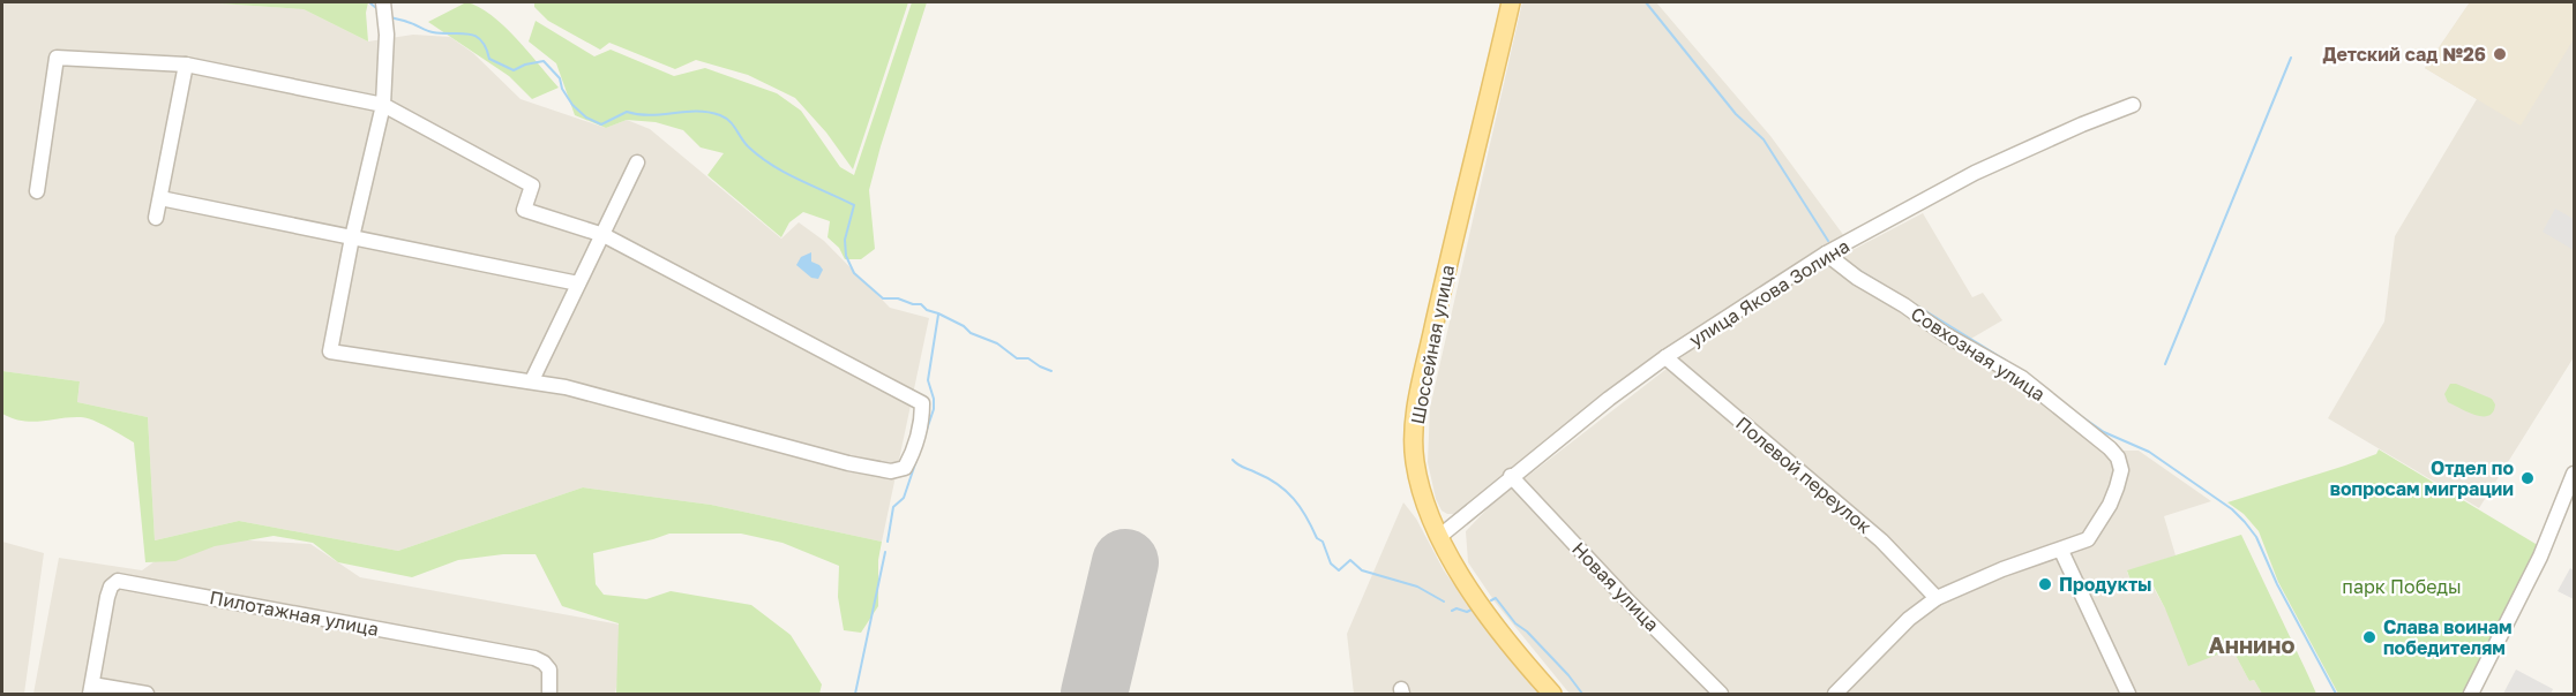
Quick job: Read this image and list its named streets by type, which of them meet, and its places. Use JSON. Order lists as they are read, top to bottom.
{
  "streets": {
    "main road": ["Шоссейная улица"],
    "street": [
      "улица Якова Золина",
      "Совхозная улица",
      "Полевой переулок",
      "Новая улица",
      "Пилотажная улица"
    ]
  },
  "crossings": [
    ["улица Якова Золина", "Шоссейная улица"],
    ["улица Якова Золина", "Совхозная улица"],
    ["улица Якова Золина", "Полевой переулок"],
    ["улица Якова Золина", "Новая улица"]
  ],
  "districts": ["Аннино"],
  "parks": ["парк Победы"],
  "places": [
    "Детский сад №26",
    "Отдел по вопросам миграции",
    "Продукты",
    "Слава воинам победителям"
  ]
}
